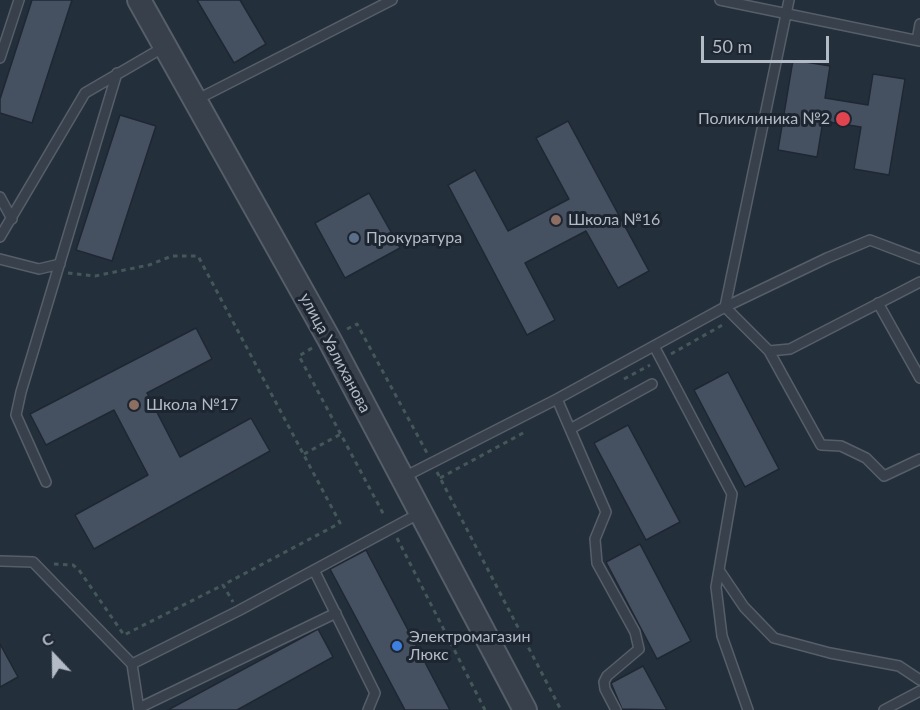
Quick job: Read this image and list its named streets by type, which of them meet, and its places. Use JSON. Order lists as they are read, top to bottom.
{
  "streets": {
    "street": ["улица Уалиханова"]
  },
  "places": [
    "Поликлиника №2",
    "Школа №16",
    "Прокуратура",
    "Школа №17",
    "Электромагазин Люкс"
  ],
  "scale_bar": "50 m",
  "north": "top"
}
